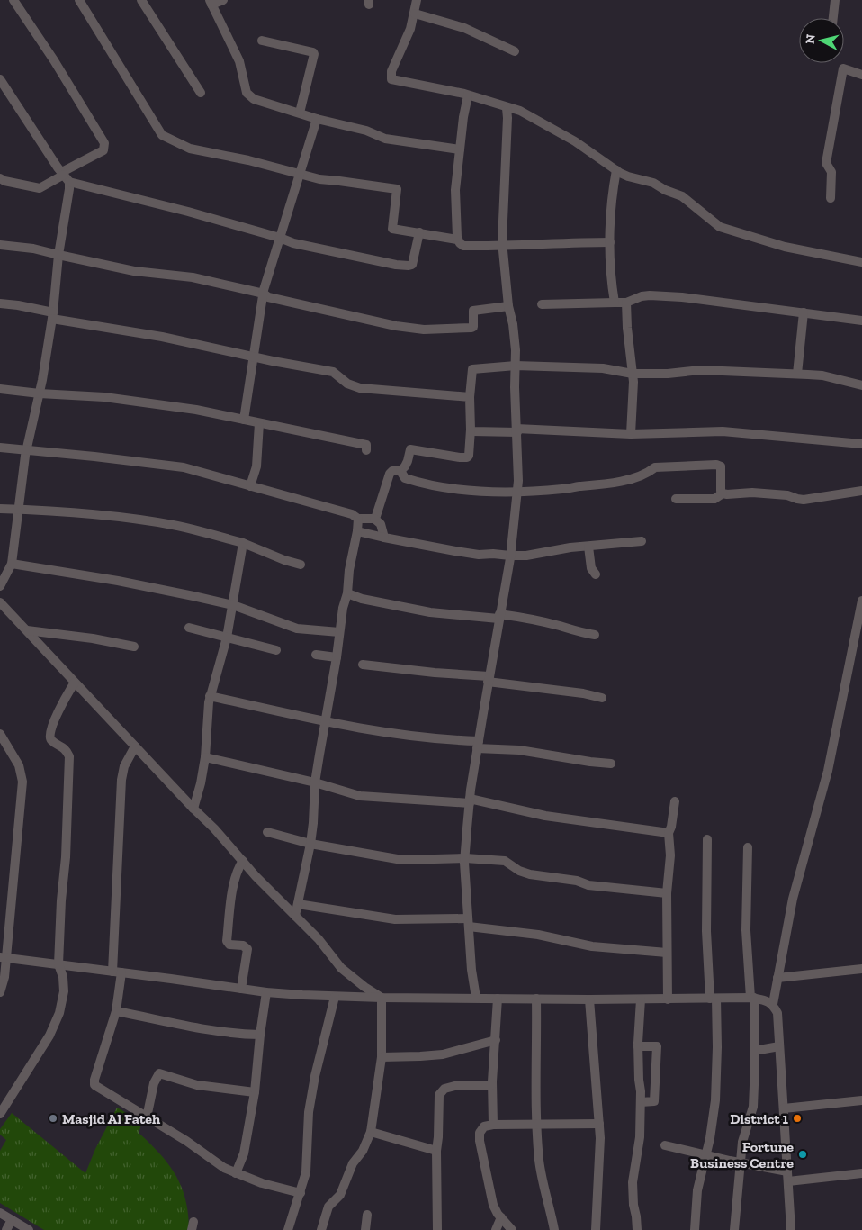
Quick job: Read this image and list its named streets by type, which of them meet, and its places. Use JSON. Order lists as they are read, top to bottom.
{
  "places": ["Masjid Al Fateh", "District 1", "Fortune Business Centre"],
  "north": "left"
}
